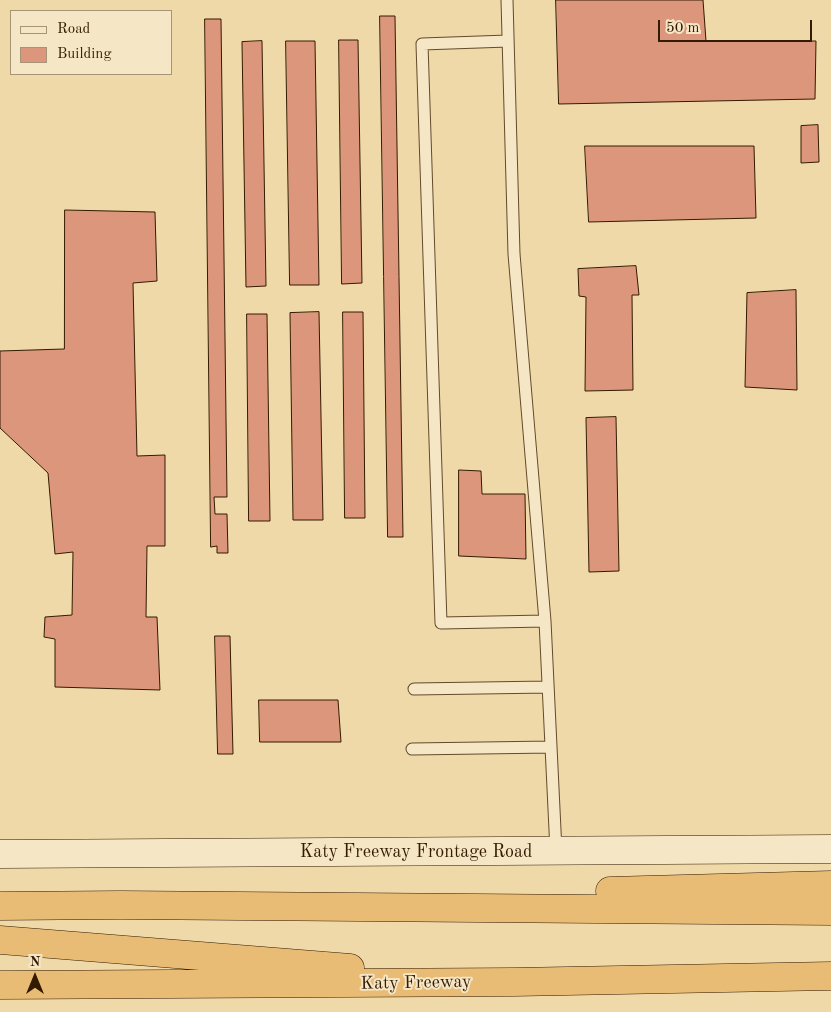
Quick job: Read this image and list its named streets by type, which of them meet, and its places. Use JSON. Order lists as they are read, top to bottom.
{
  "streets": {
    "highway": ["Katy Freeway"],
    "main road": ["Katy Freeway Frontage Road"]
  },
  "legend": ["Road", "Building"],
  "scale_bar": "50 m",
  "north": "top"
}
